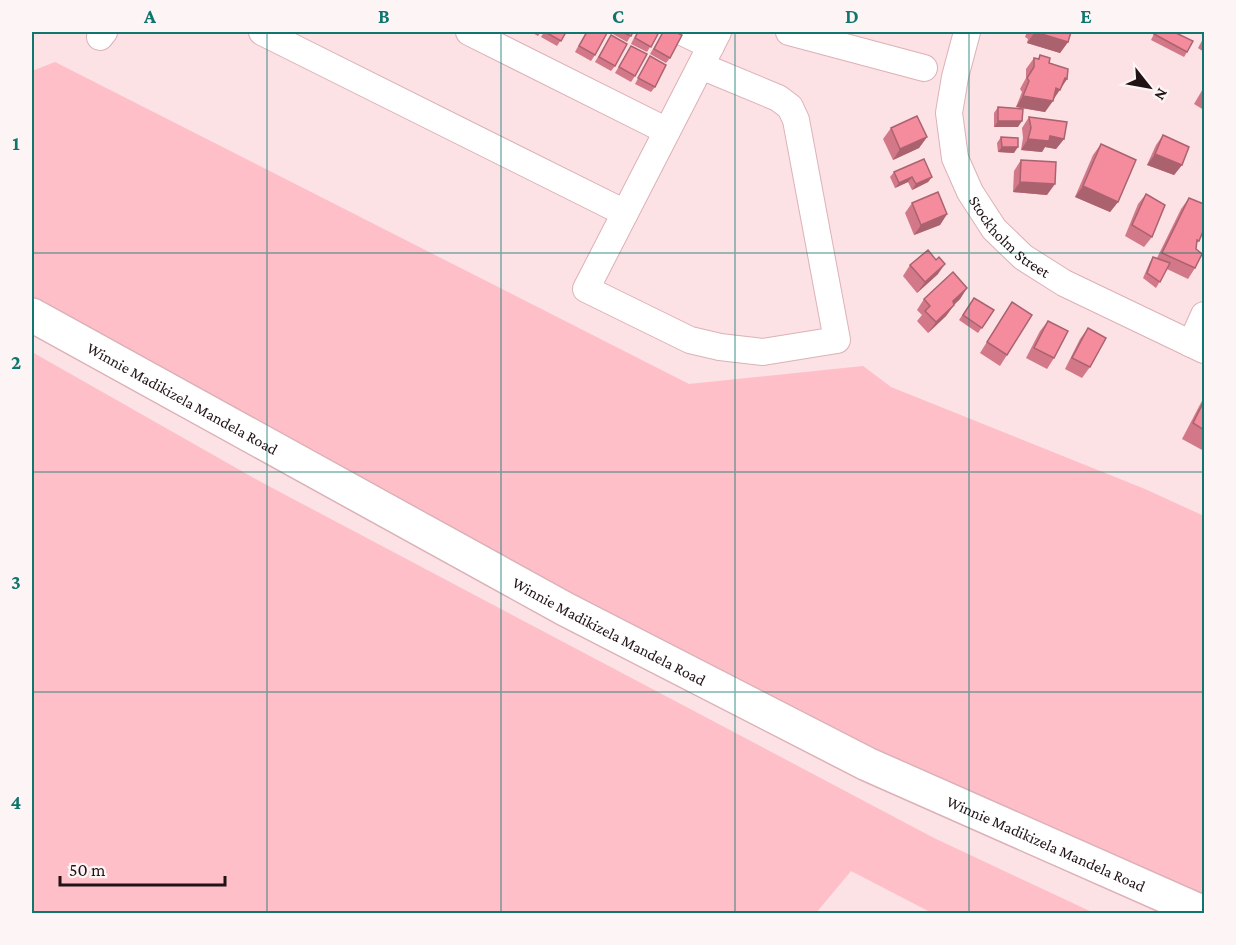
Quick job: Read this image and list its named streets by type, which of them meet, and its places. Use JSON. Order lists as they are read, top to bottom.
{
  "streets": {
    "main road": ["Winnie Madikizela Mandela Road"],
    "street": ["Stockholm Street"]
  },
  "scale_bar": "50 m",
  "north": "bottom right",
  "grid": {
    "columns": [
      "A",
      "B",
      "C",
      "D",
      "E"
    ],
    "rows": [
      "1",
      "2",
      "3",
      "4"
    ]
  }
}
